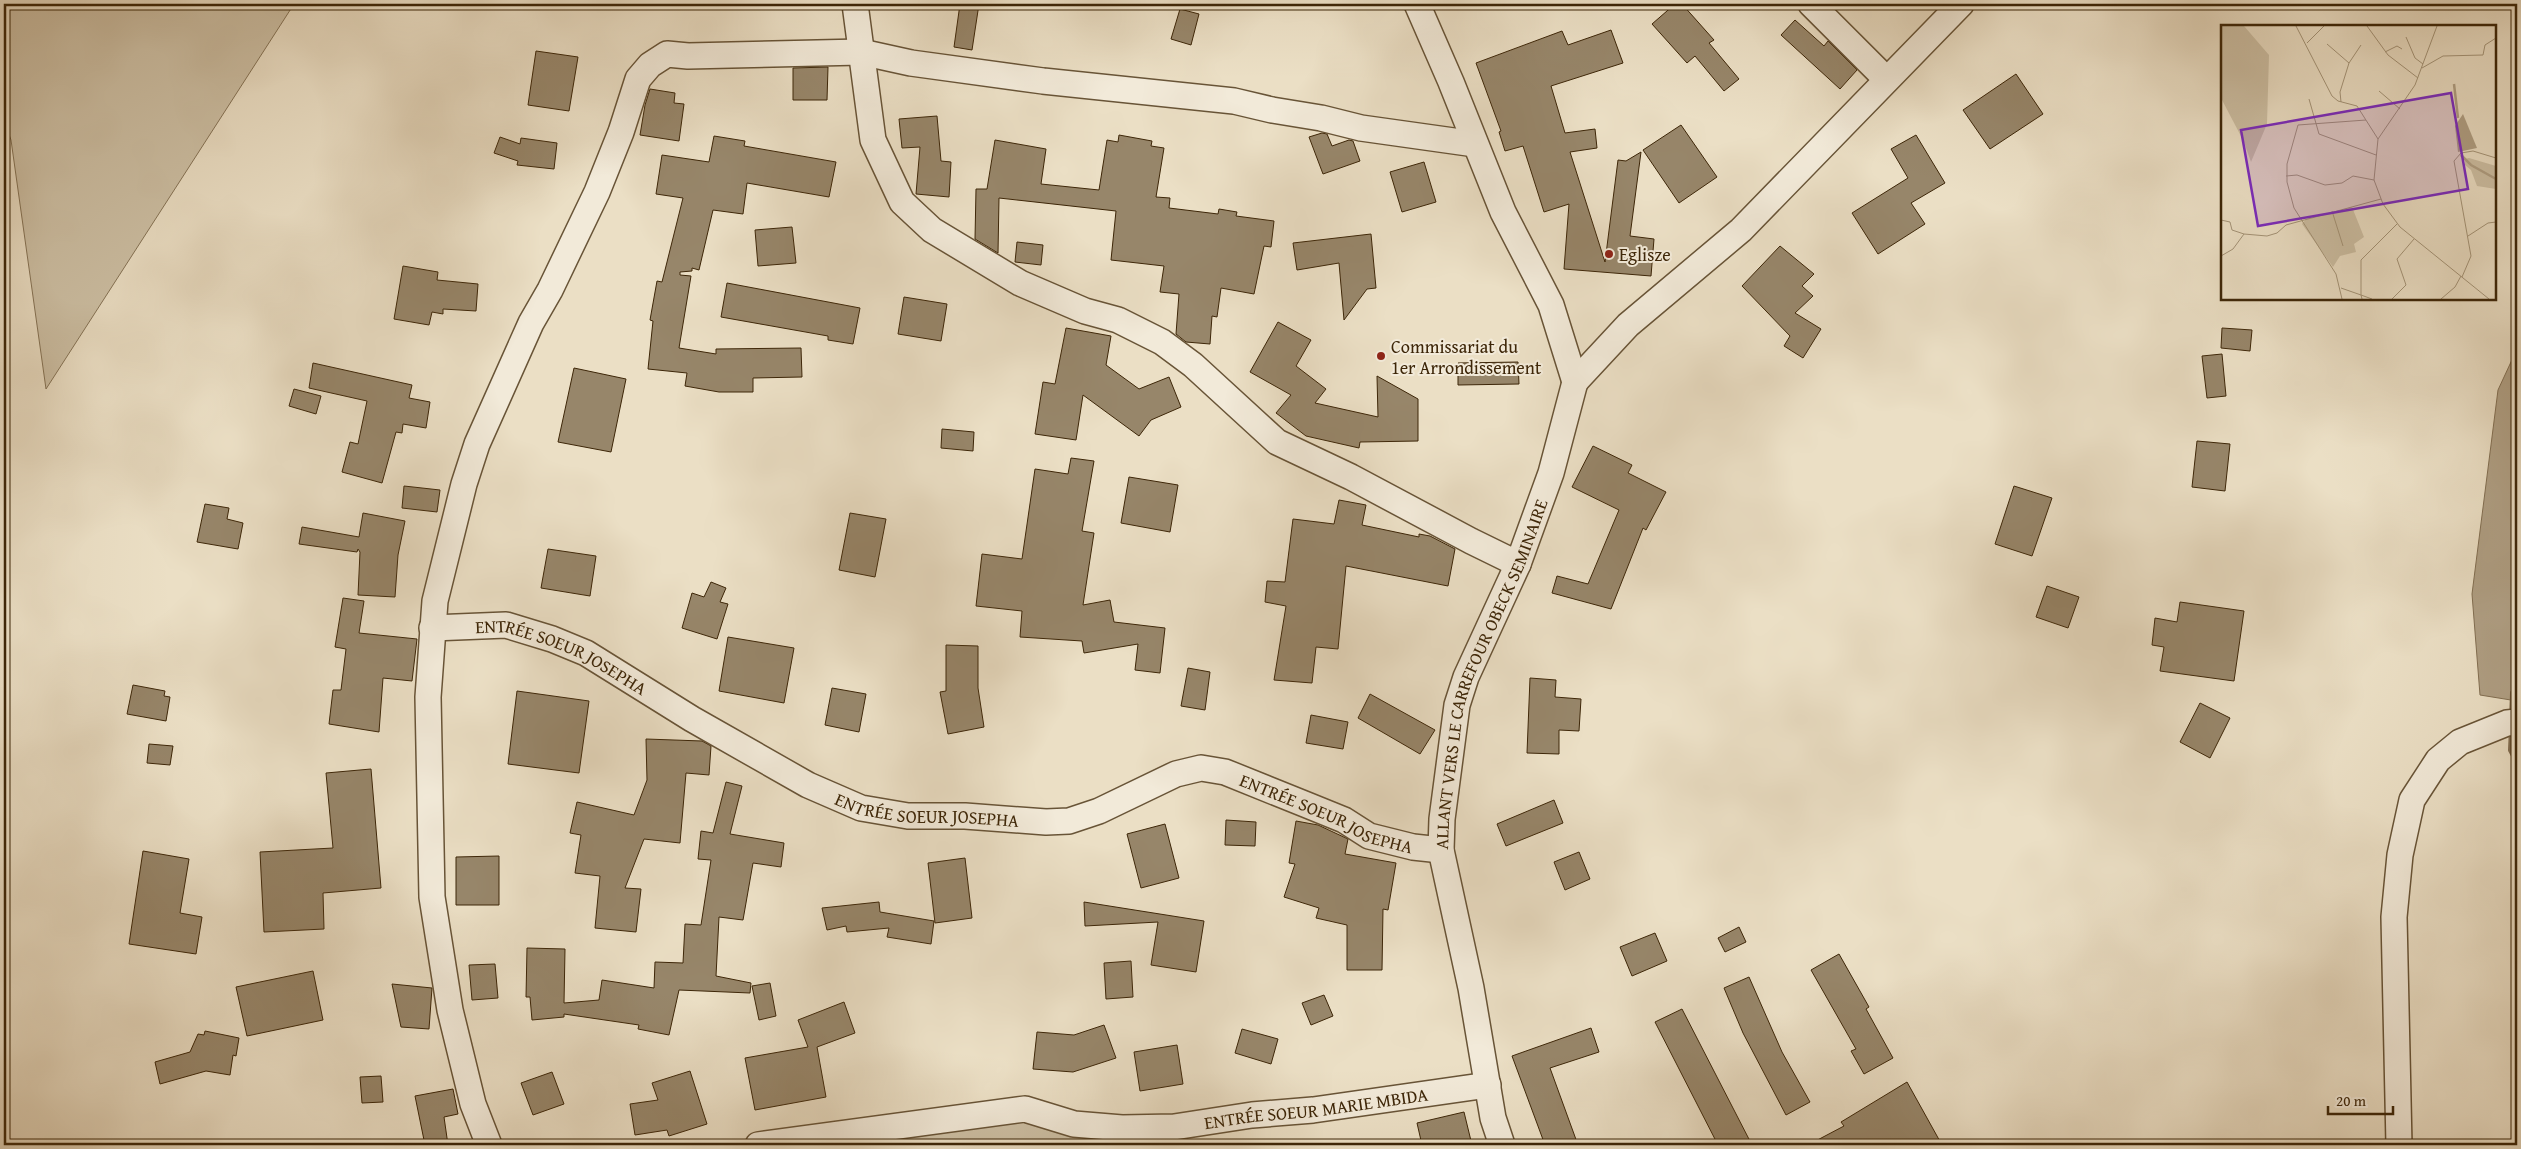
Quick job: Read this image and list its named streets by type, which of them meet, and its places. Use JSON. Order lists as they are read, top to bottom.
{
  "streets": {
    "street": ["ENTRÉE SOEUR JOSEPHA", "ALLANT VERS LE CARREFOUR OBECK SEMINAIRE", "ENTRÉE SOEUR MARIE MBIDA"]
  },
  "crossings": [
    ["ENTRÉE SOEUR JOSEPHA", "ALLANT VERS LE CARREFOUR OBECK SEMINAIRE"],
    ["ALLANT VERS LE CARREFOUR OBECK SEMINAIRE", "ENTRÉE SOEUR MARIE MBIDA"]
  ],
  "places": ["Eglisze", "Commissariat du 1er Arrondissement"],
  "scale_bar": "20 m"
}
